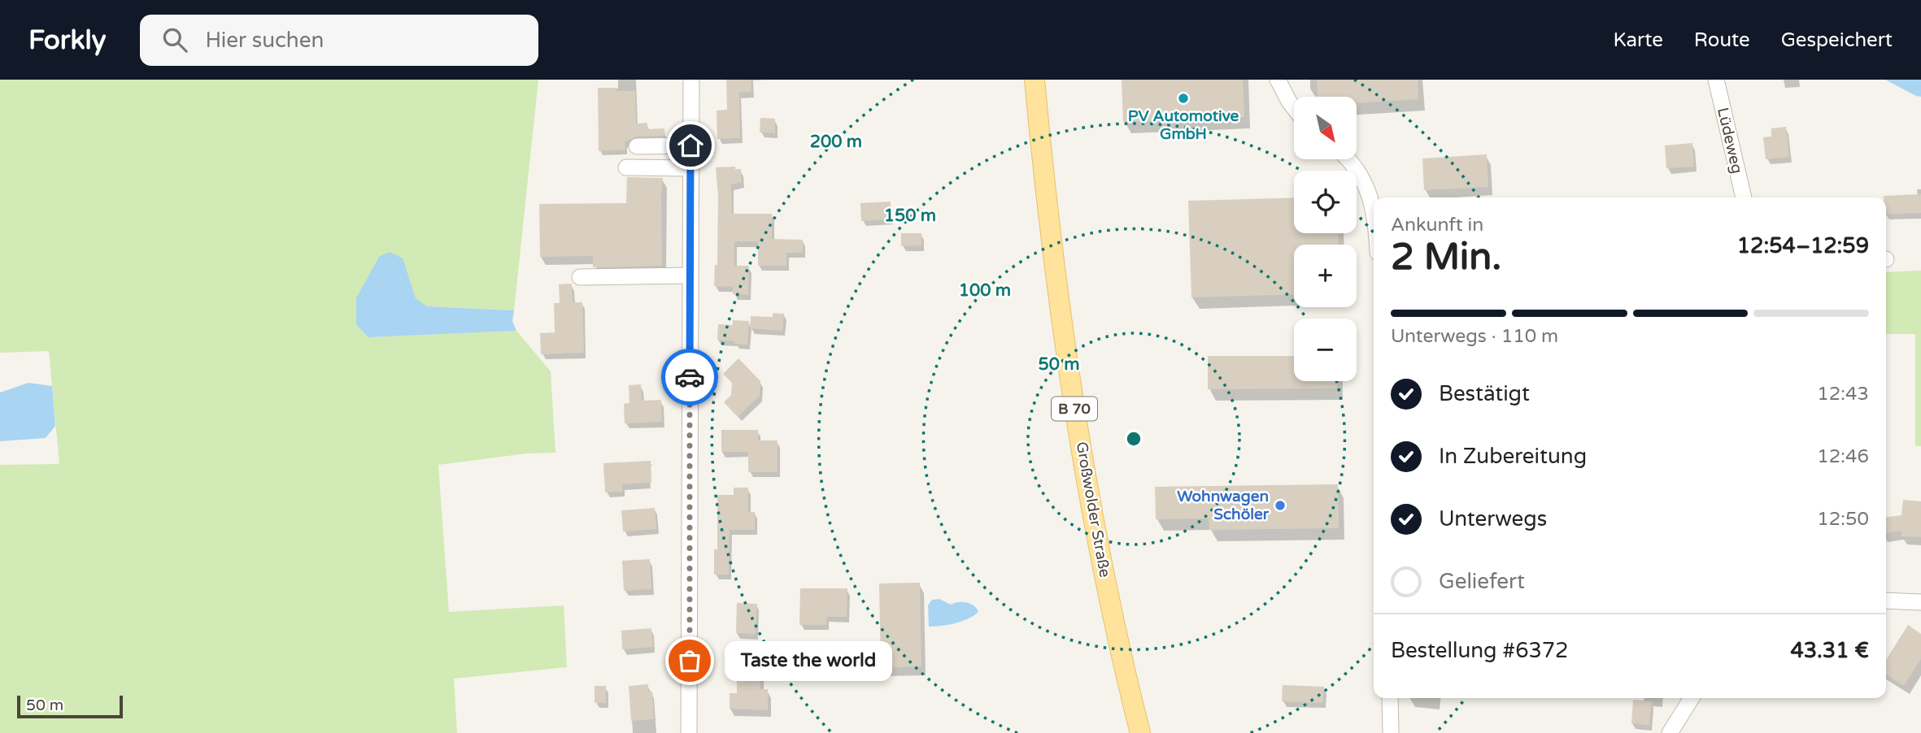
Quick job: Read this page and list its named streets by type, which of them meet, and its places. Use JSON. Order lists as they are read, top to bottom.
{
  "streets": {
    "main road": ["B 70", "Großwolder Straße"],
    "street": ["Lüdeweg"]
  },
  "places": ["PV Automotive GmbH", "Wohnwagen Schöler", "Taste the world"],
  "scale_bar": "50 m",
  "north": "bottom right",
  "page": {
    "header": "Forkly",
    "search": "Hier suchen",
    "nav": ["Karte", "Route", "Gespeichert"],
    "map_buttons": ["+", "−"],
    "heading": ["2 Min.", "Ankunft in", "12:54–12:59"],
    "panel": ["Bestellung #6372", "43.31 €"],
    "bar": "Unterwegs · 110 m",
    "list": [
      ["Bestätigt", "12:43"],
      ["In Zubereitung", "12:46"],
      ["Unterwegs", "12:50"],
      "Geliefert"
    ],
    "bubble": "Taste the world",
    "scale": "50 m"
  },
  "rings": [
    "200 m",
    "150 m",
    "100 m",
    "50 m"
  ]
}
